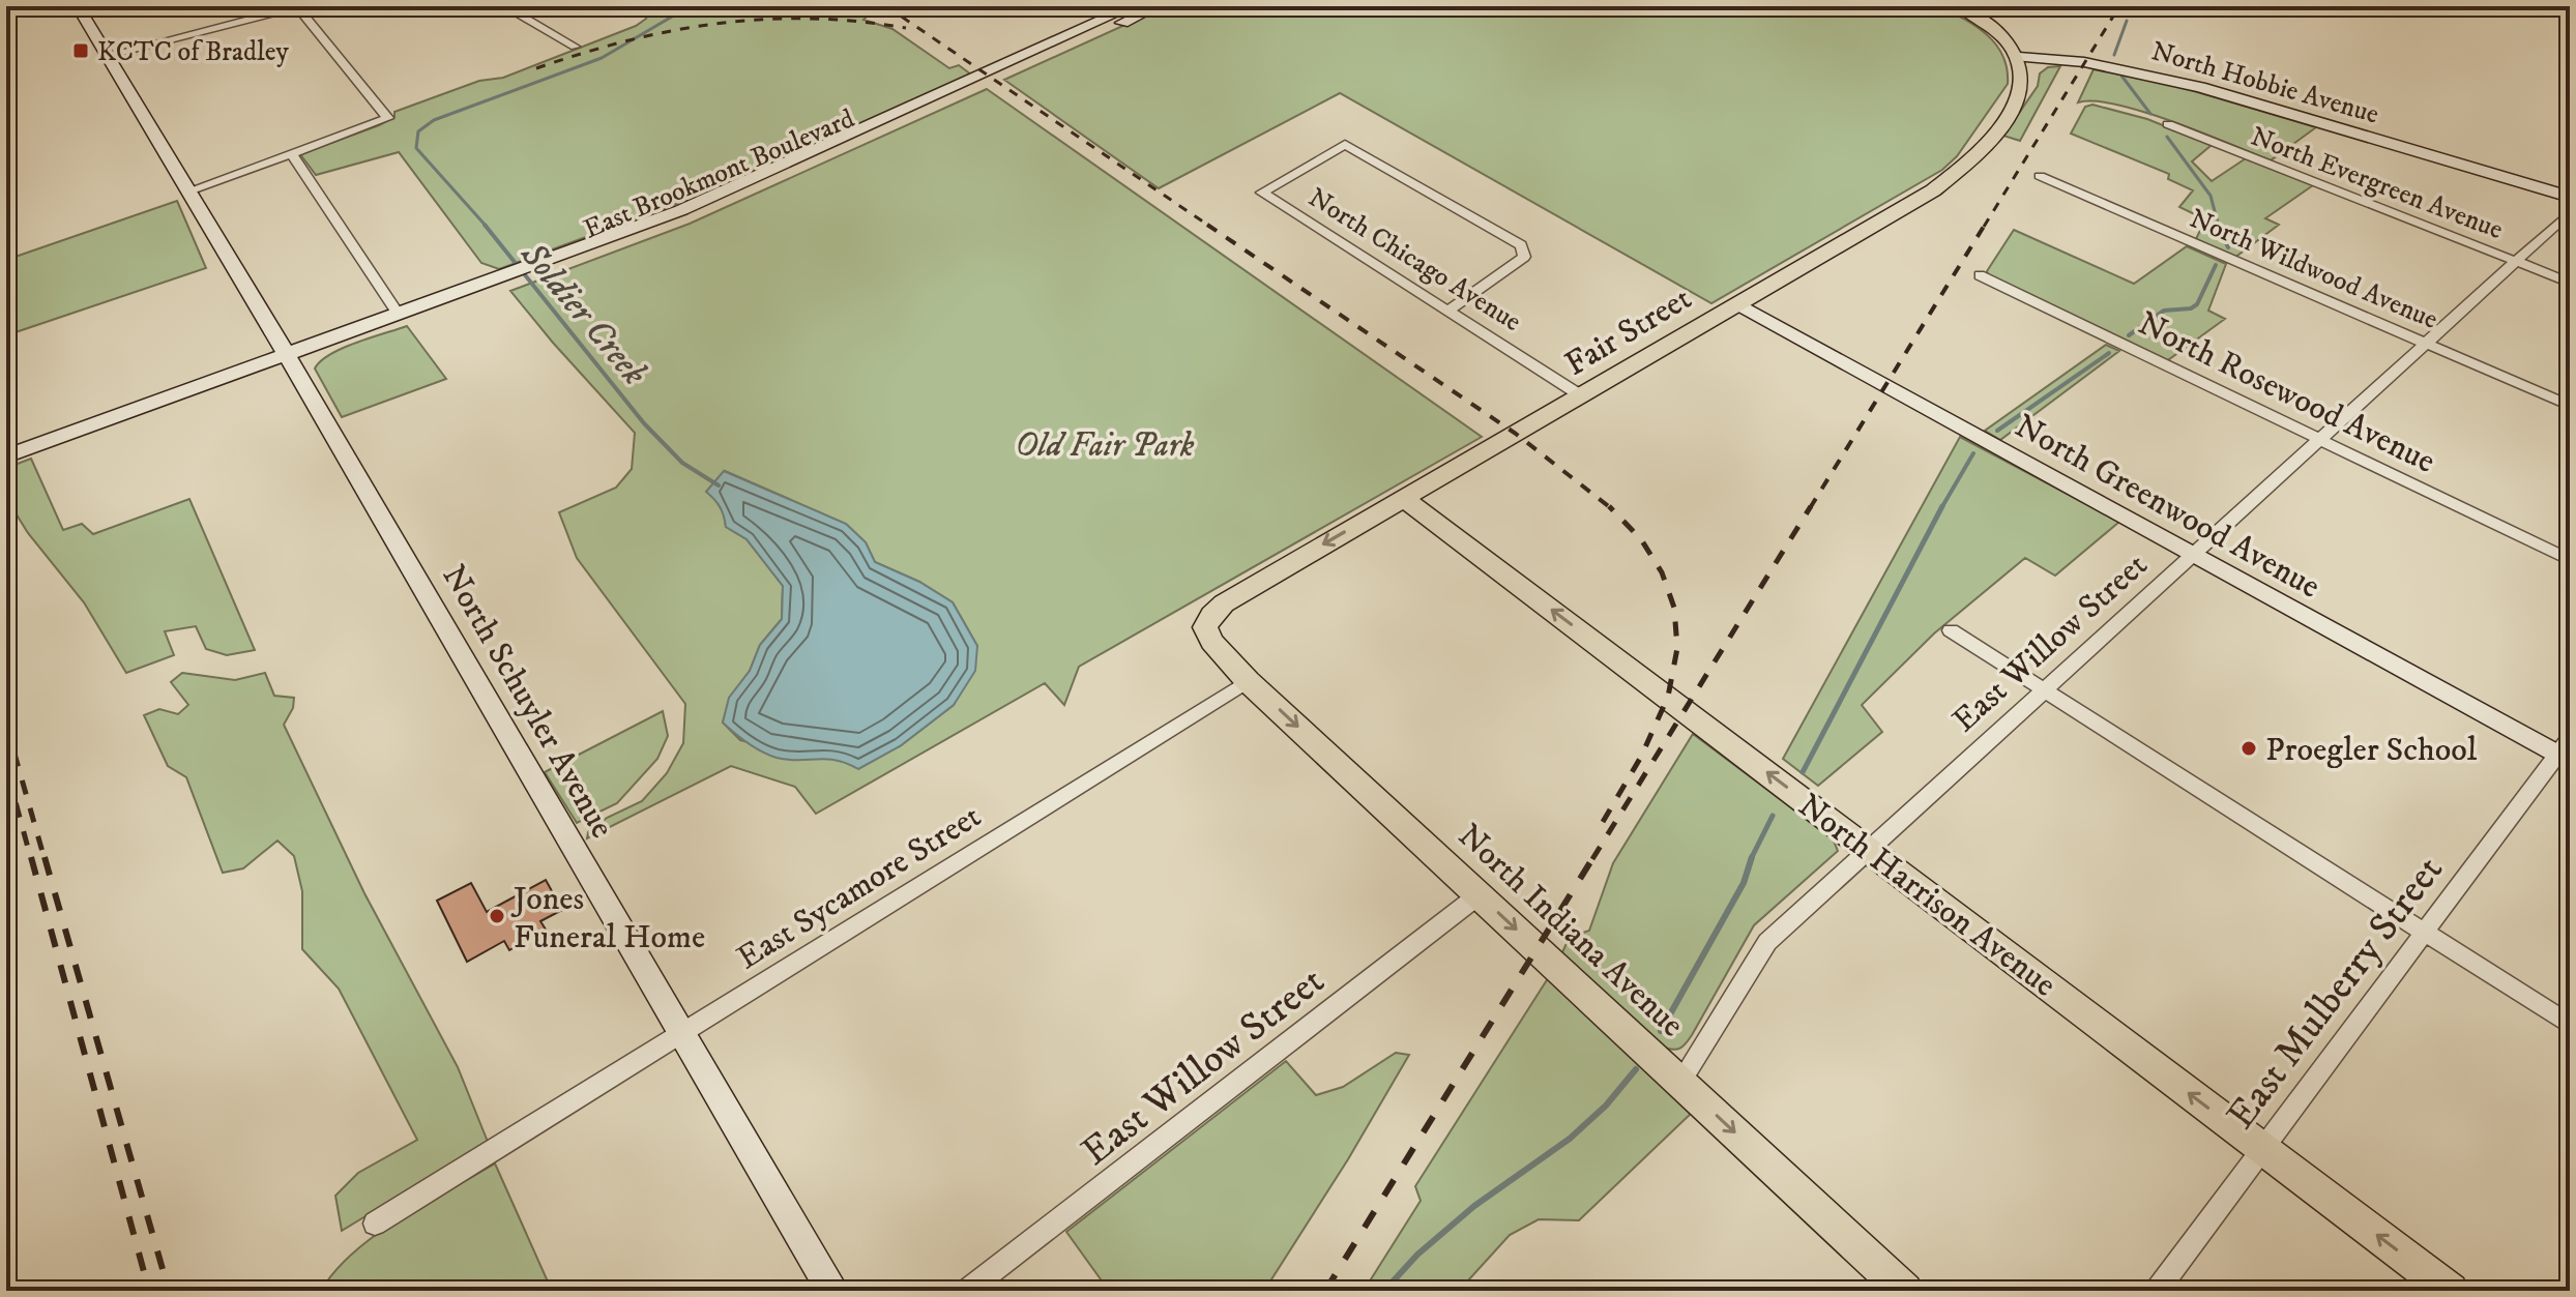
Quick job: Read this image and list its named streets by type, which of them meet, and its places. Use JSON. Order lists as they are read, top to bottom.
{
  "streets": {
    "main road": [
      "North Hobbie Avenue",
      "East Brookmont Boulevard",
      "Fair Street",
      "North Greenwood Avenue",
      "North Schuyler Avenue",
      "North Harrison Avenue",
      "North Indiana Avenue"
    ],
    "street": [
      "North Evergreen Avenue",
      "North Chicago Avenue",
      "North Wildwood Avenue",
      "North Rosewood Avenue",
      "East Willow Street",
      "East Sycamore Street",
      "East Mulberry Street"
    ]
  },
  "crossings": [
    ["North Hobbie Avenue", "Fair Street"],
    ["East Brookmont Boulevard", "North Schuyler Avenue"],
    ["North Evergreen Avenue", "East Willow Street"],
    ["North Chicago Avenue", "Fair Street"],
    ["North Wildwood Avenue", "East Willow Street"],
    ["Fair Street", "North Greenwood Avenue"],
    ["Fair Street", "North Harrison Avenue"],
    ["Fair Street", "North Indiana Avenue"],
    ["North Rosewood Avenue", "East Willow Street"],
    ["North Greenwood Avenue", "East Willow Street"],
    ["North Greenwood Avenue", "East Mulberry Street"],
    ["East Willow Street", "North Harrison Avenue"],
    ["East Willow Street", "North Indiana Avenue"],
    ["North Schuyler Avenue", "East Sycamore Street"],
    ["East Sycamore Street", "North Indiana Avenue"],
    ["North Harrison Avenue", "East Mulberry Street"]
  ],
  "one_way": ["North Harrison Avenue", "North Indiana Avenue"],
  "water": ["Soldier Creek"],
  "parks": ["Old Fair Park"],
  "places": {
    "transit": ["KCTC of Bradley"],
    "other": ["Proegler School", "Jones Funeral Home"]
  }
}
